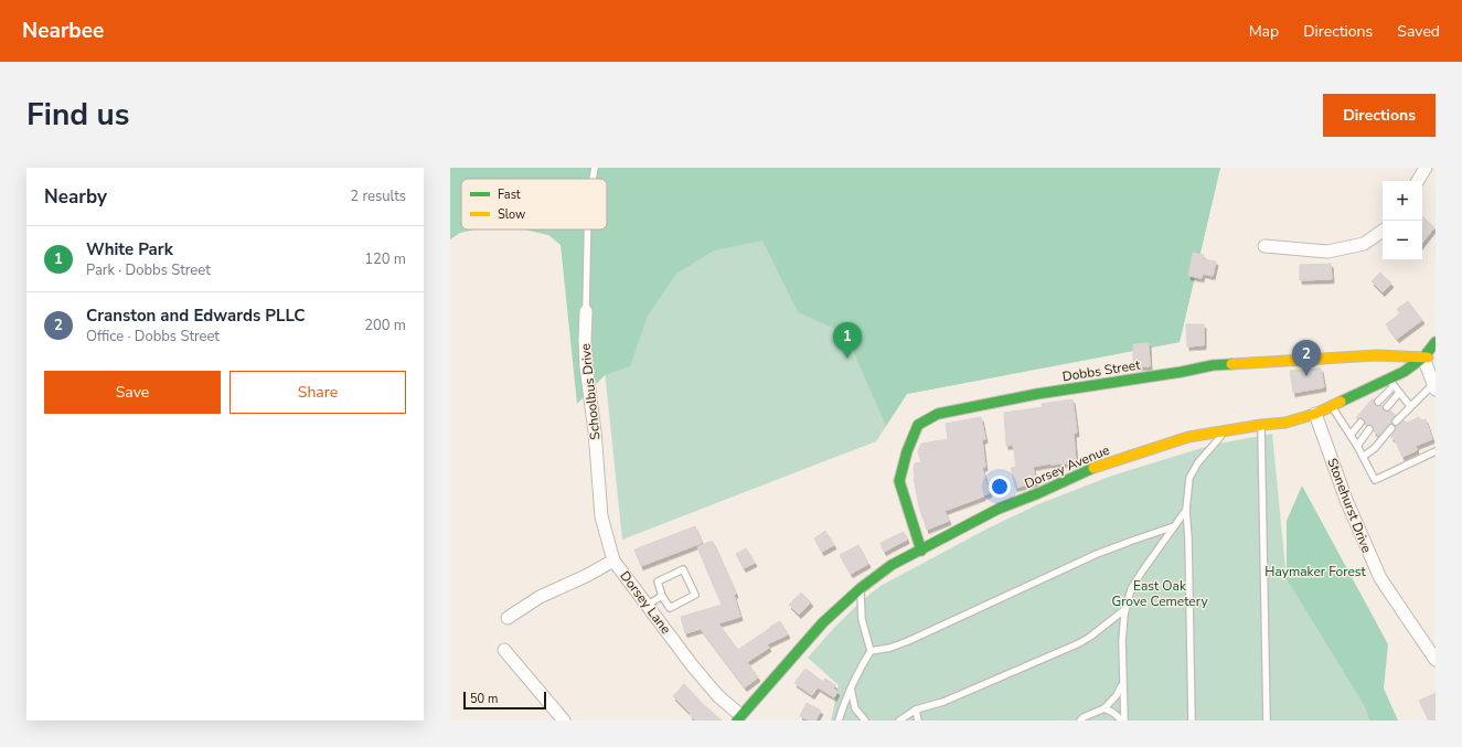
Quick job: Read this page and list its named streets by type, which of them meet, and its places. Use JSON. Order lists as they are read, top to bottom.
{
  "streets": {
    "street": [
      "Dobbs Street",
      "Schoolbus Drive",
      "Dorsey Avenue",
      "Stonehurst Drive",
      "Dorsey Lane"
    ]
  },
  "crossings": [
    ["Dobbs Street", "Dorsey Avenue"],
    ["Schoolbus Drive", "Dorsey Lane"],
    ["Dorsey Avenue", "Stonehurst Drive"],
    ["Dorsey Avenue", "Dorsey Lane"]
  ],
  "parks": ["Haymaker Forest", "East Oak Grove Cemetery"],
  "legend": ["Fast", "Slow"],
  "scale_bar": "50 m",
  "page": {
    "header": "Nearbee",
    "nav": ["Map", "Directions", "Saved"],
    "title": "Find us",
    "buttons": [
      "Directions",
      ["Save", "Share"]
    ],
    "heading": ["Nearby", "2 results"],
    "map_buttons": ["+", "−"],
    "list": [
      {
        "mark": "1",
        "name": "White Park",
        "note": "Park · Dobbs Street",
        "value": "120 m"
      },
      {
        "mark": "2",
        "name": "Cranston and Edwards PLLC",
        "note": "Office · Dobbs Street",
        "value": "200 m"
      }
    ],
    "pins": ["1", "2"],
    "scale": "50 m"
  }
}
